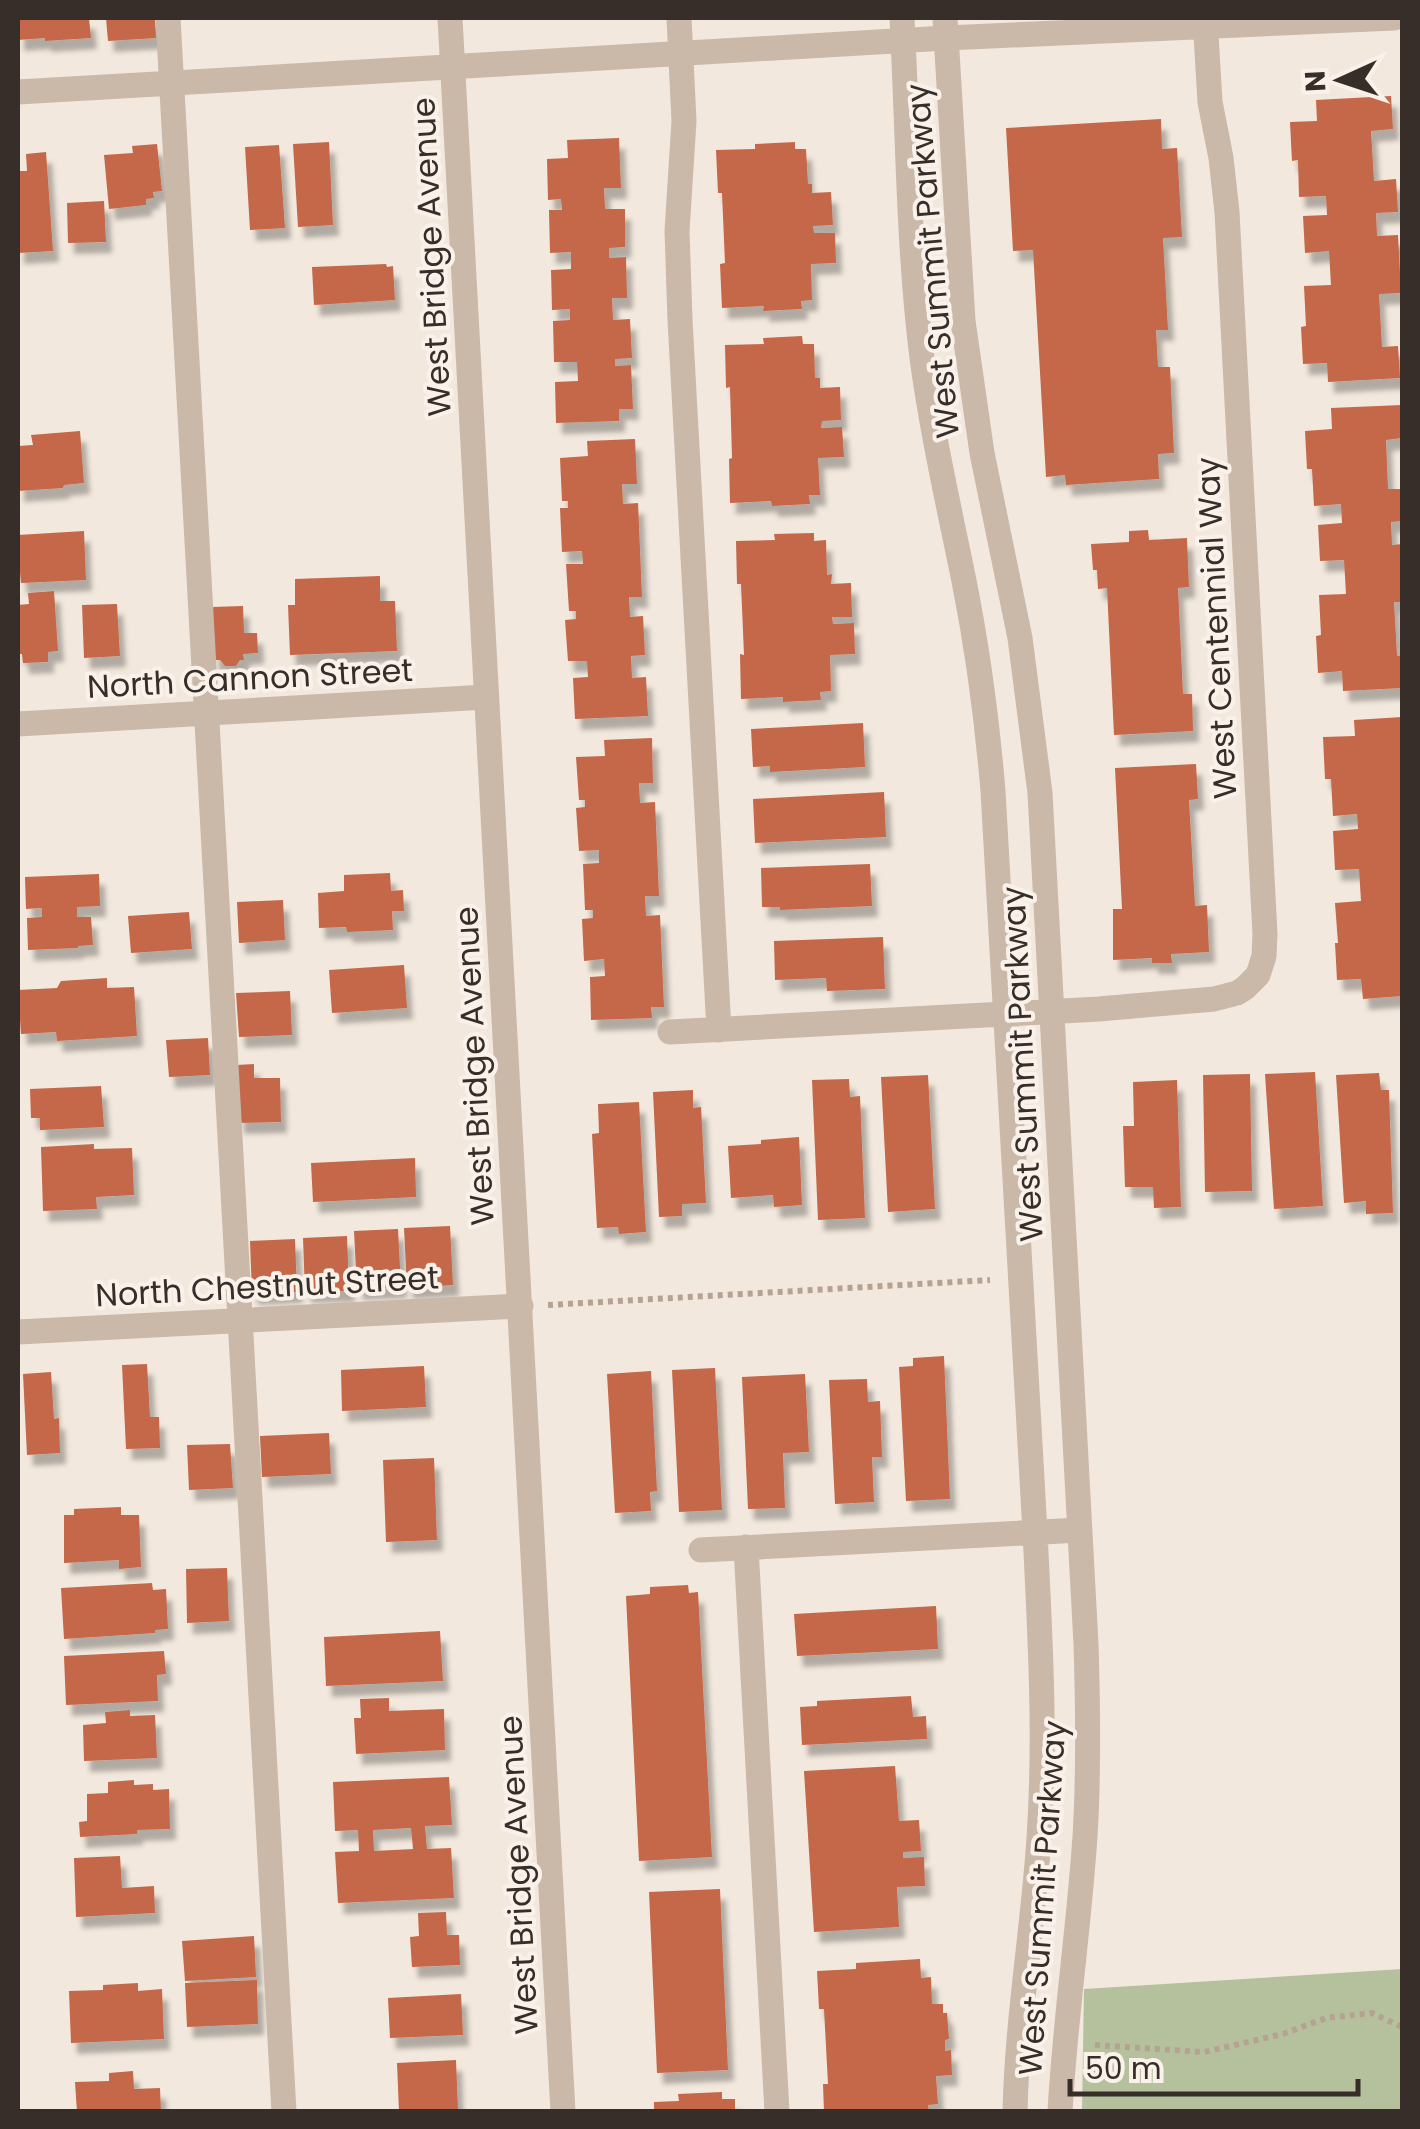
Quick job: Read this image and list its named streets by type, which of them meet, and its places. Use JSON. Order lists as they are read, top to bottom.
{
  "streets": {
    "street": [
      "West Bridge Avenue",
      "West Summit Parkway",
      "West Centennial Way",
      "North Cannon Street",
      "North Chestnut Street"
    ]
  },
  "crossings": [
    ["West Bridge Avenue", "North Cannon Street"],
    ["West Bridge Avenue", "North Chestnut Street"],
    ["West Summit Parkway", "West Centennial Way"]
  ],
  "scale_bar": "50 m",
  "north": "left"
}
